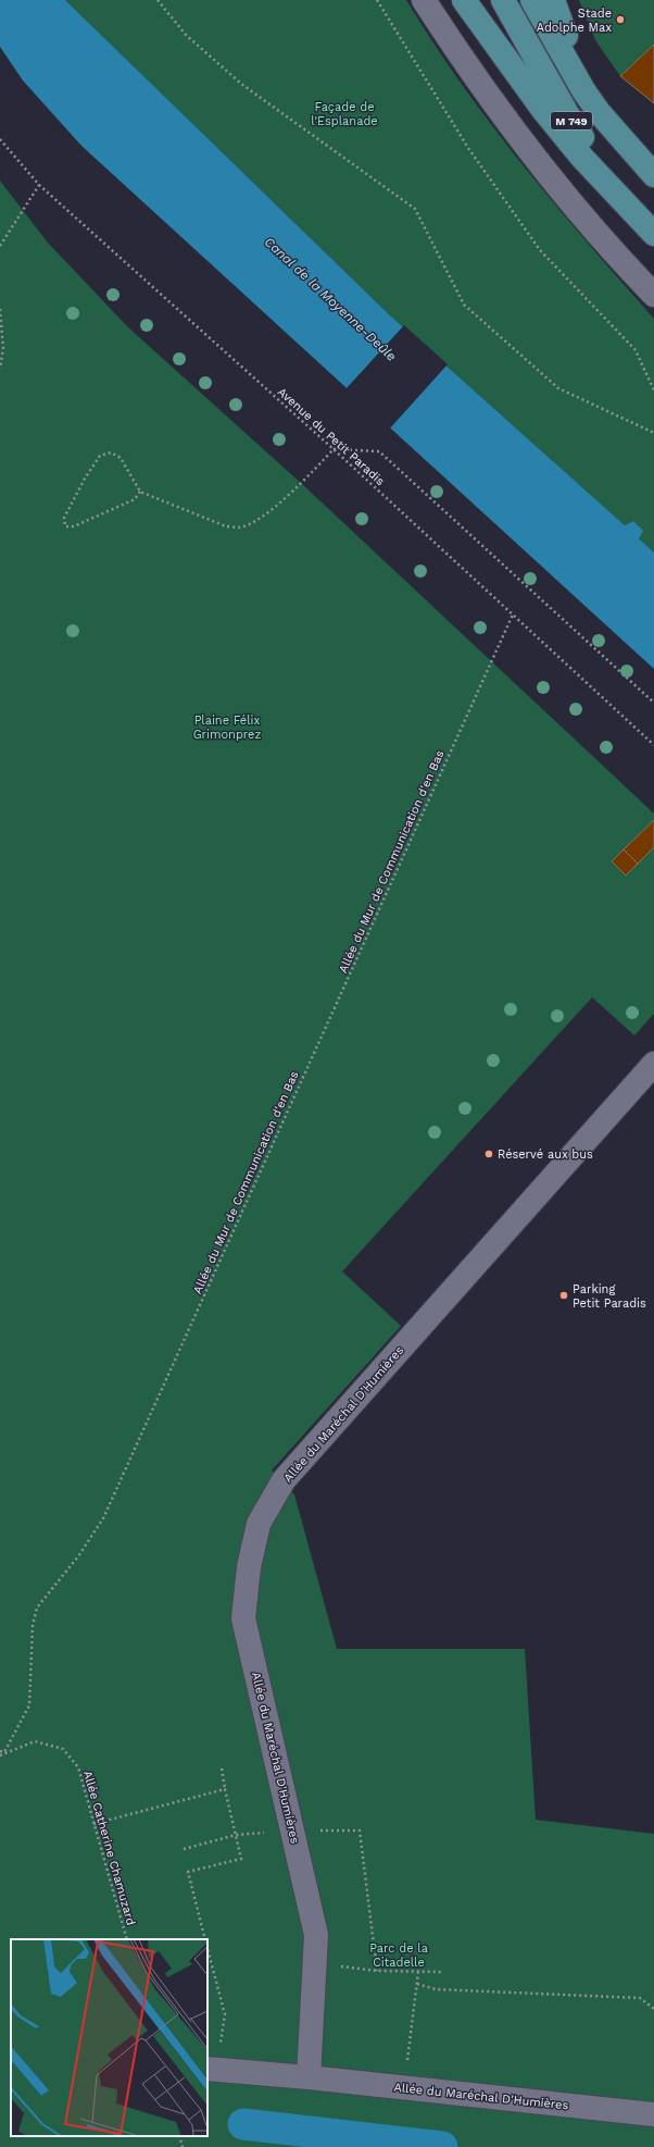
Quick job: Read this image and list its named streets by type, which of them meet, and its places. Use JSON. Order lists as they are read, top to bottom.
{
  "streets": {
    "main road": ["M 749"],
    "street": ["Allée du Maréchal D'Humières"],
    "path": ["Avenue du Petit Paradis", "Allée du Mur de Communication d'en Bas", "Allée Catherine Chamuzard"]
  },
  "crossings": [
    ["Avenue du Petit Paradis", "Allée du Mur de Communication d'en Bas"],
    ["Allée du Mur de Communication d'en Bas", "Allée Catherine Chamuzard"]
  ],
  "water": ["Canal de la Moyenne-Deûle"],
  "parks": ["Façade de l'Esplanade", "Plaine Félix Grimonprez", "Parc de la Citadelle"],
  "places": ["Stade Adolphe Max", "Réservé aux bus", "Parking Petit Paradis"]
}
